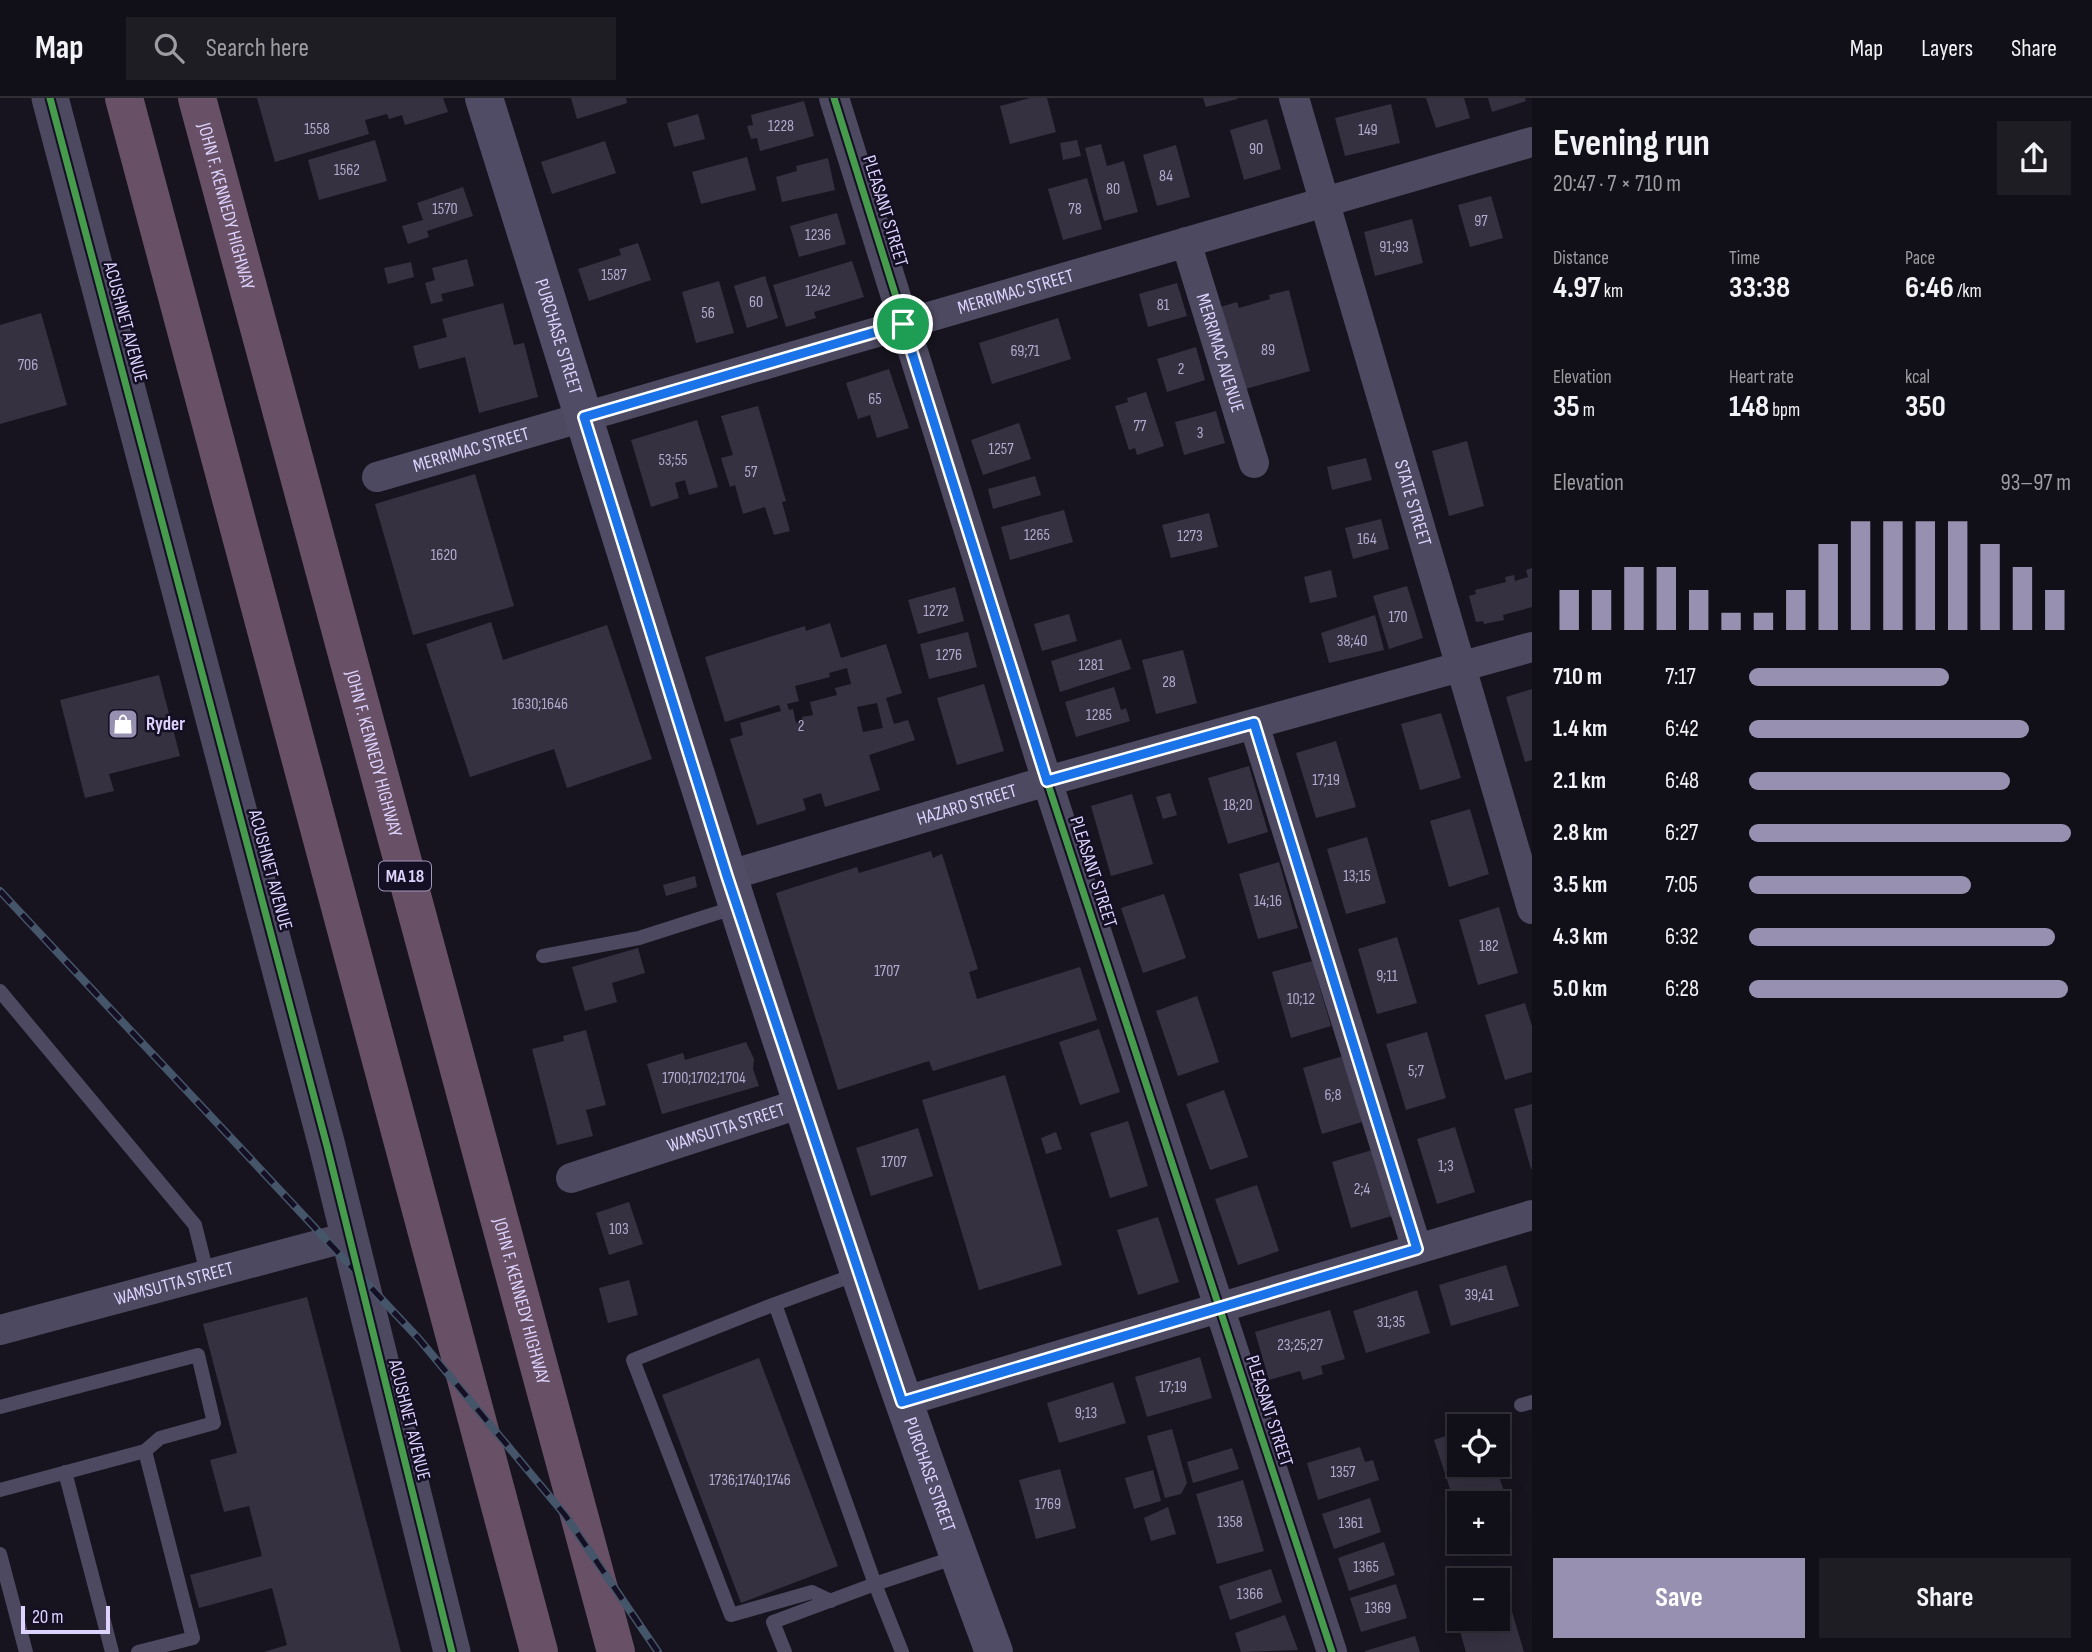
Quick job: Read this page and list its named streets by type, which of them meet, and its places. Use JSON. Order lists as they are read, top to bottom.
{
  "streets": {
    "highway": ["JOHN F. KENNEDY HIGHWAY", "MA 18"],
    "main road": ["PURCHASE STREET"],
    "street": [
      "PLEASANT STREET",
      "MERRIMAC STREET",
      "ACUSHNET AVENUE",
      "MERRIMAC AVENUE",
      "STATE STREET",
      "HAZARD STREET",
      "WAMSUTTA STREET"
    ]
  },
  "crossings": [
    ["PLEASANT STREET", "MERRIMAC STREET"],
    ["PLEASANT STREET", "HAZARD STREET"],
    ["MERRIMAC STREET", "PURCHASE STREET"],
    ["MERRIMAC STREET", "MERRIMAC AVENUE"],
    ["MERRIMAC STREET", "STATE STREET"],
    ["ACUSHNET AVENUE", "WAMSUTTA STREET"],
    ["PURCHASE STREET", "HAZARD STREET"],
    ["PURCHASE STREET", "WAMSUTTA STREET"],
    ["STATE STREET", "HAZARD STREET"]
  ],
  "places": {
    "shop": ["Ryder"]
  },
  "house_numbers": [
    "1228",
    "1558",
    "149",
    "90",
    "1562",
    "84",
    "80",
    "1570",
    "78",
    "97",
    "1236",
    "91;93",
    "1587",
    "1242",
    "60",
    "81",
    "56",
    "89",
    "69;71",
    "706",
    "2",
    "65",
    "77",
    "3",
    "1257",
    "53;55",
    "57",
    "1265",
    "1273",
    "164",
    "1620",
    "1272",
    "170",
    "38;40",
    "1276",
    "1281",
    "28",
    "1630;1646",
    "1285",
    "2",
    "17;19",
    "18;20",
    "13;15",
    "14;16",
    "182",
    "1707",
    "9;11",
    "10;12",
    "5;7",
    "1700;1702;1704",
    "6;8",
    "1707",
    "1;3",
    "2;4",
    "103",
    "39;41",
    "31;35",
    "23;25;27",
    "17;19",
    "9;13",
    "1357",
    "1736;1740;1746",
    "1769",
    "1358",
    "1361",
    "1365",
    "1366",
    "1369"
  ],
  "scale_bar": "20 m",
  "page": {
    "header": "Map",
    "search": "Search here",
    "nav": ["Map", "Layers", "Share"],
    "heading": ["Evening run", "20:47 · 7 × 710 m"],
    "stats": [
      ["Distance", "4.97 km"],
      ["Time", "33:38"],
      ["Pace", "6:46 /km"],
      ["Elevation", "35 m"],
      ["Heart rate", "148 bpm"],
      ["kcal", "350"]
    ],
    "chart": ["Elevation", "93–97 m"],
    "list": [
      {
        "name": "710 m",
        "note": "7:17"
      },
      {
        "name": "1.4 km",
        "note": "6:42"
      },
      {
        "name": "2.1 km",
        "note": "6:48"
      },
      {
        "name": "2.8 km",
        "note": "6:27"
      },
      {
        "name": "3.5 km",
        "note": "7:05"
      },
      {
        "name": "4.3 km",
        "note": "6:32"
      },
      {
        "name": "5.0 km",
        "note": "6:28"
      }
    ],
    "map_buttons": ["+", "−"],
    "buttons": ["Save", "Share"],
    "scale": "20 m"
  }
}
